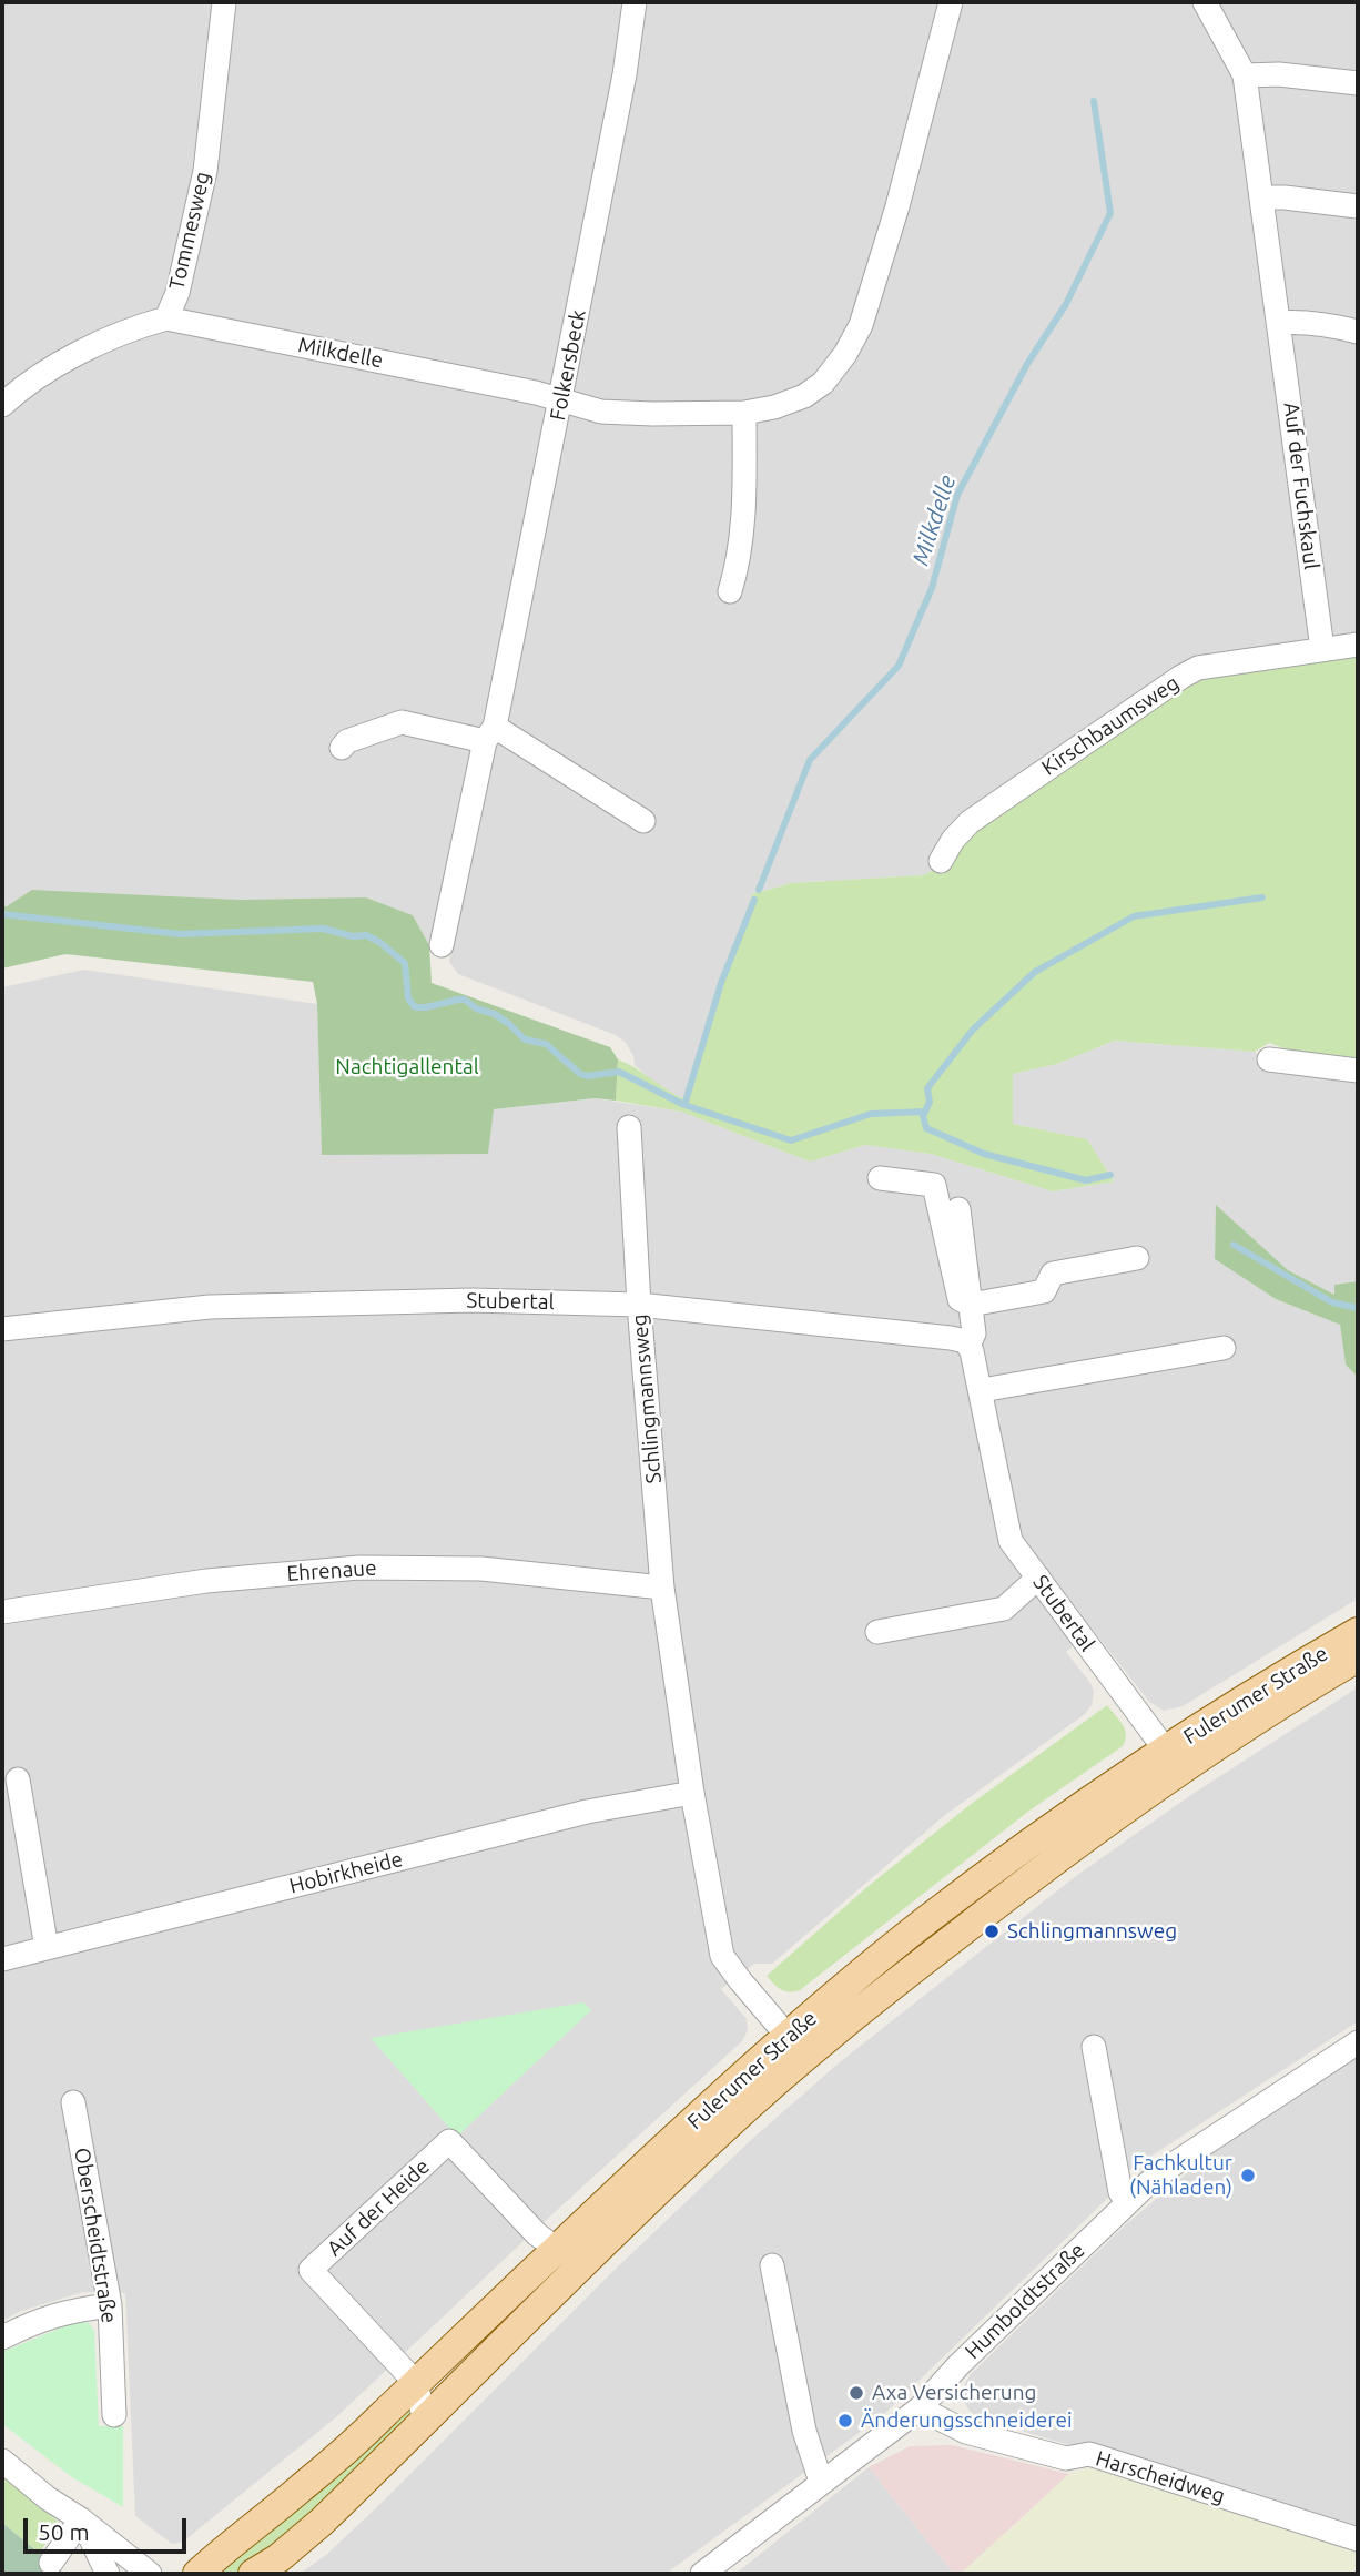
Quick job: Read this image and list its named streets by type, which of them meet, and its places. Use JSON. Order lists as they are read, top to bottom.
{
  "streets": {
    "main road": ["Fulerumer Straße"],
    "street": [
      "Tommesweg",
      "Milkdelle",
      "Folkersbeck",
      "Auf der Fuchskaul",
      "Kirschbaumsweg",
      "Stubertal",
      "Schlingmannsweg",
      "Ehrenaue",
      "Hobirkheide",
      "Auf der Heide",
      "Oberscheidtstraße",
      "Humboldtstraße",
      "Harscheidweg"
    ]
  },
  "crossings": [
    ["Tommesweg", "Milkdelle"],
    ["Milkdelle", "Folkersbeck"],
    ["Auf der Fuchskaul", "Kirschbaumsweg"],
    ["Stubertal", "Schlingmannsweg"],
    ["Stubertal", "Fulerumer Straße"],
    ["Schlingmannsweg", "Ehrenaue"],
    ["Schlingmannsweg", "Fulerumer Straße"],
    ["Schlingmannsweg", "Hobirkheide"],
    ["Fulerumer Straße", "Auf der Heide"],
    ["Humboldtstraße", "Harscheidweg"]
  ],
  "water": ["Milkdelle"],
  "parks": ["Nachtigallental"],
  "places": [
    "Schlingmannsweg",
    "Fachkultur (Nähladen)",
    "Axa Versicherung",
    "Änderungsschneiderei"
  ],
  "scale_bar": "50 m"
}
